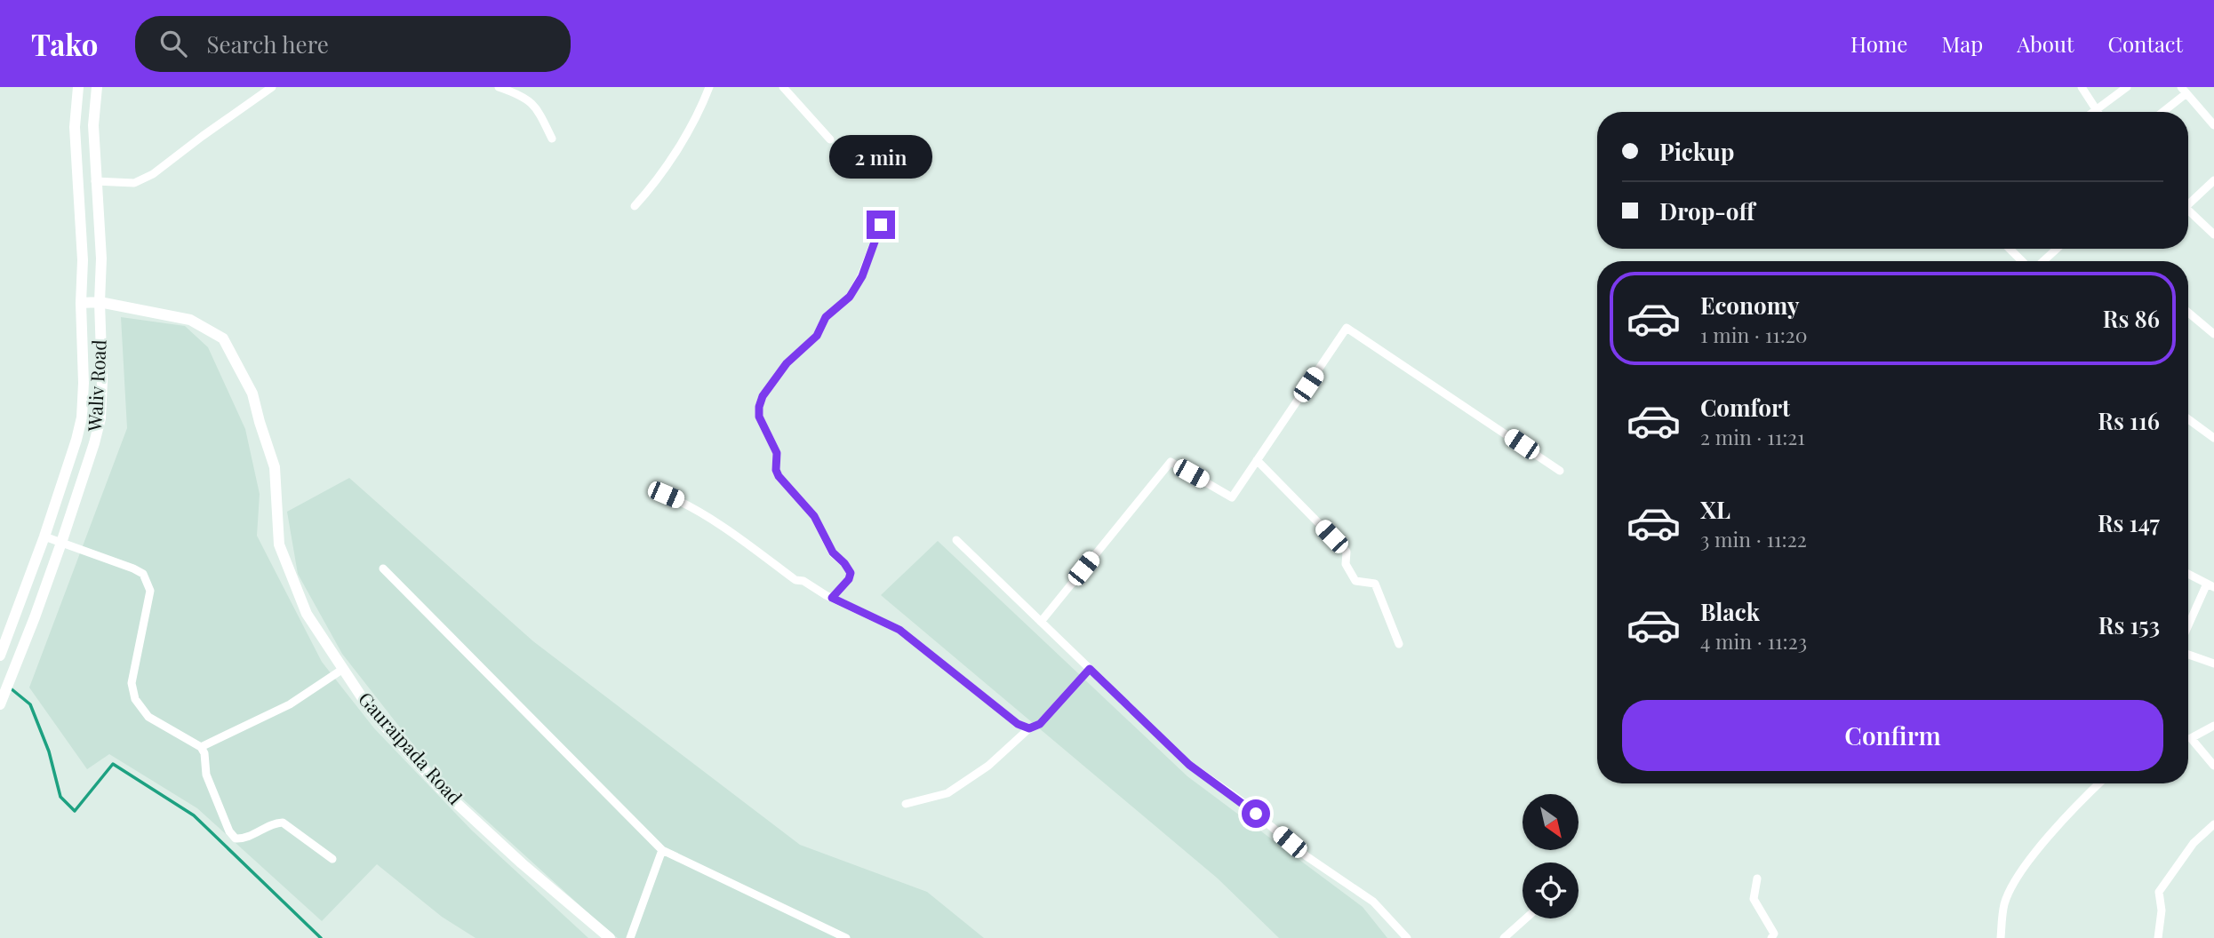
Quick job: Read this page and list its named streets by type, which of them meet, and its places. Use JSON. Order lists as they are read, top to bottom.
{
  "streets": {
    "main road": ["Waliv Road", "Gauraipada Road"]
  },
  "crossings": [
    ["Waliv Road", "Gauraipada Road"]
  ],
  "north": "bottom right",
  "page": {
    "header": "Tako",
    "search": "Search here",
    "nav": [
      "Home",
      "Map",
      "About",
      "Contact"
    ],
    "banner": ["Pickup", "Drop-off"],
    "bubble": "2 min",
    "list": [
      {
        "name": "Economy",
        "note": "1 min · 11:20",
        "value": "Rs 86"
      },
      {
        "name": "Comfort",
        "note": "2 min · 11:21",
        "value": "Rs 116"
      },
      {
        "name": "XL",
        "note": "3 min · 11:22",
        "value": "Rs 147"
      },
      {
        "name": "Black",
        "note": "4 min · 11:23",
        "value": "Rs 153"
      }
    ],
    "buttons": "Confirm"
  }
}
